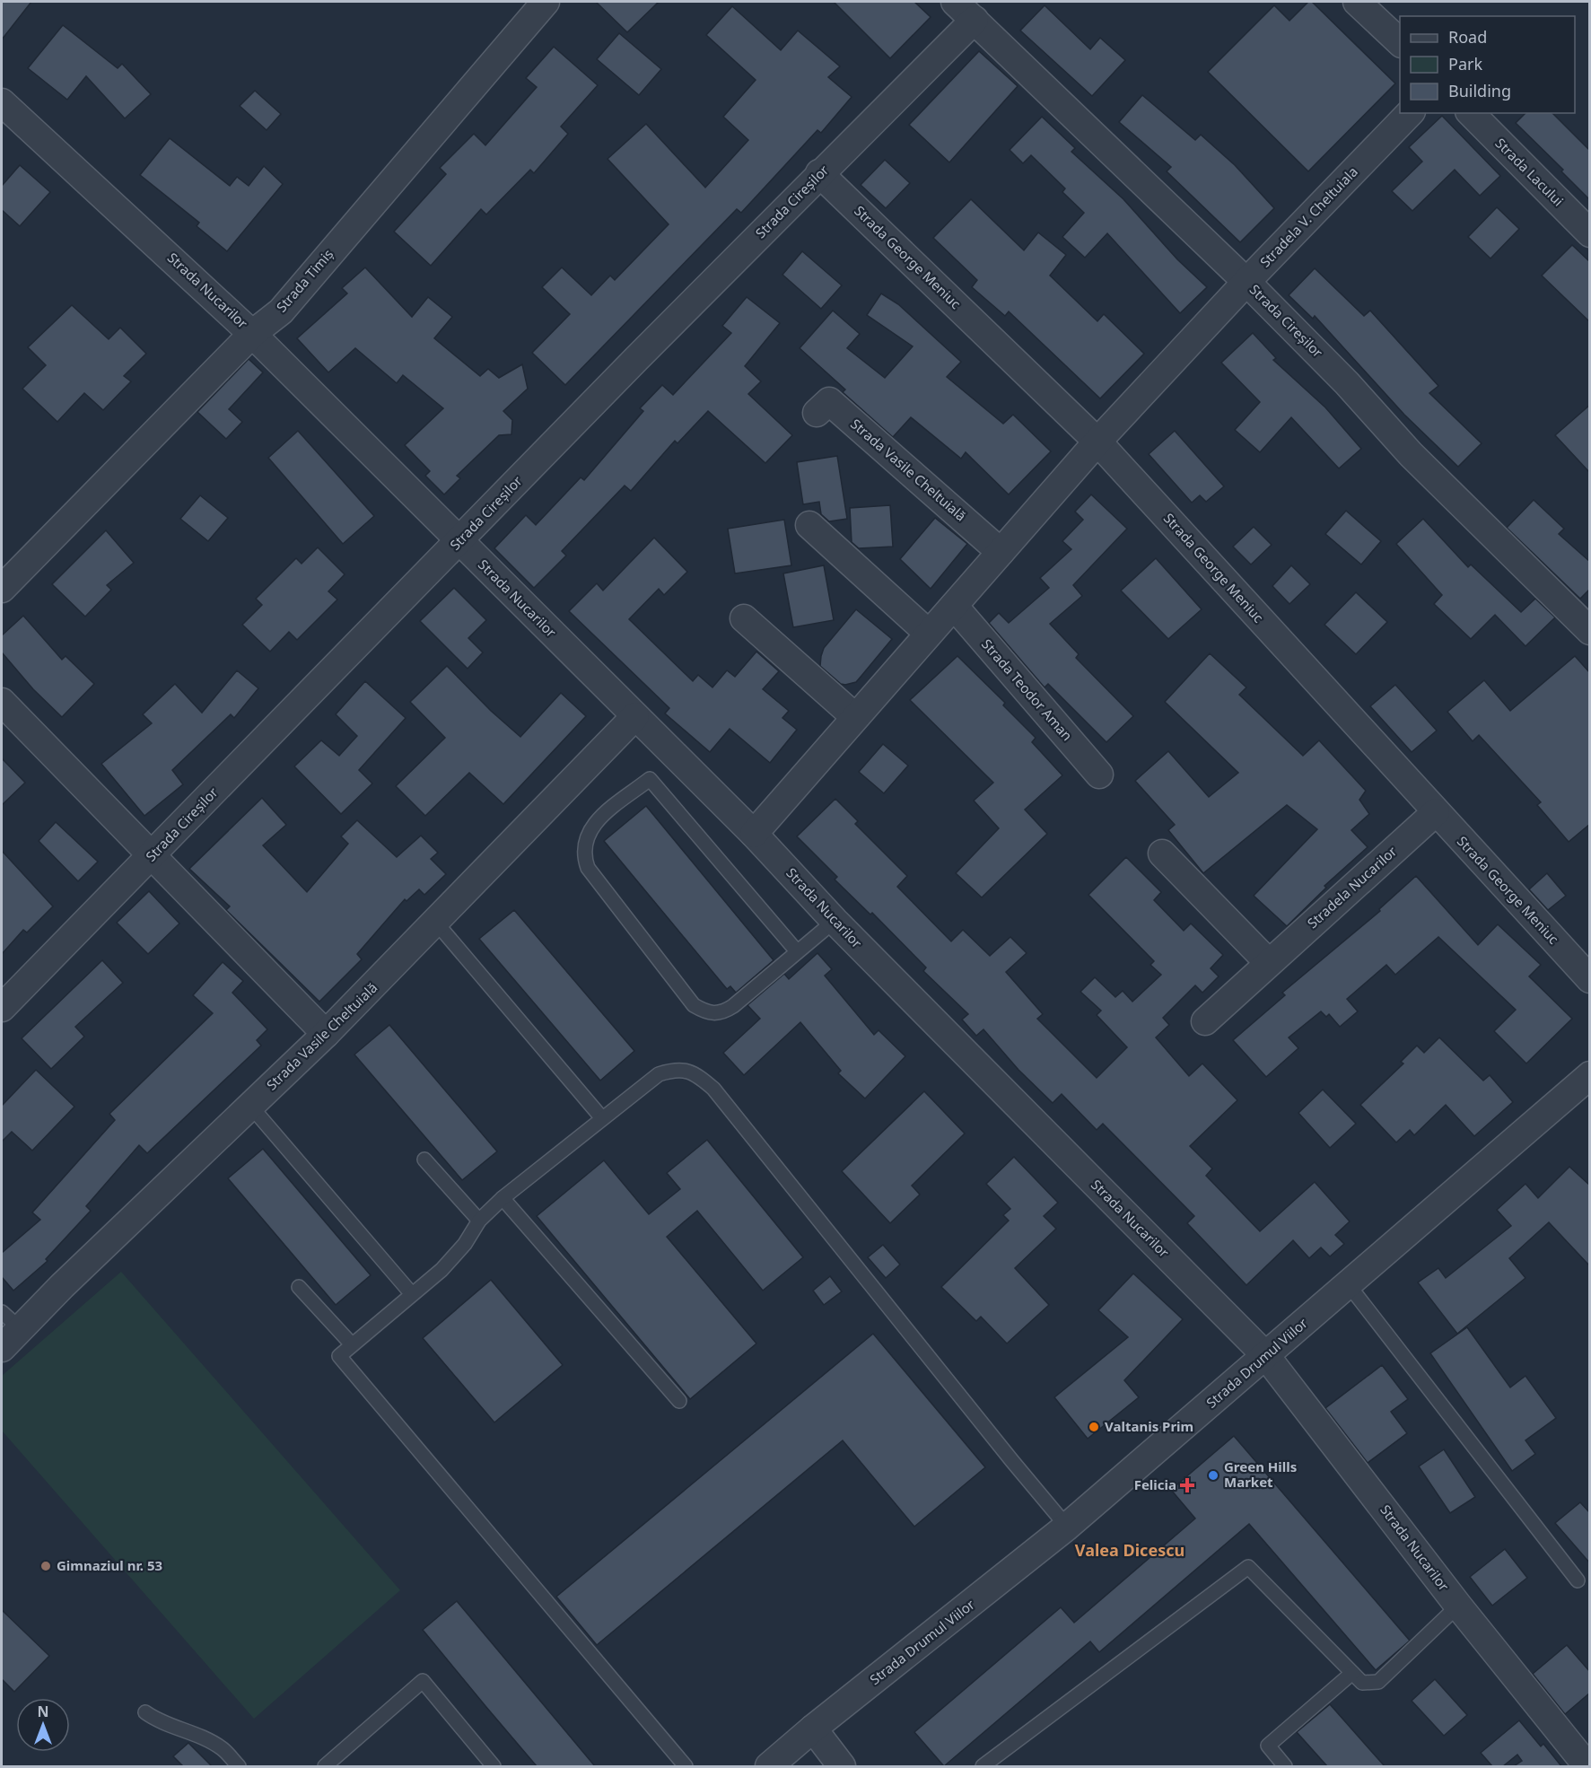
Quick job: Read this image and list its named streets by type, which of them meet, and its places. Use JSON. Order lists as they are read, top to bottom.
{
  "streets": {
    "street": [
      "Strada Lacului",
      "Strada Cireșilor",
      "Stradela V. Cheltuiala",
      "Strada George Meniuc",
      "Strada Timiș",
      "Strada Nucarilor",
      "Strada Vasile Cheltuială",
      "Strada Teodor Aman",
      "Stradela Nucarilor",
      "Strada Drumul Viilor"
    ]
  },
  "crossings": [
    ["Strada Cireșilor", "Stradela V. Cheltuiala"],
    ["Strada Cireșilor", "Strada George Meniuc"],
    ["Strada Cireșilor", "Strada Nucarilor"],
    ["Stradela V. Cheltuiala", "Strada George Meniuc"],
    ["Strada George Meniuc", "Stradela Nucarilor"],
    ["Strada Timiș", "Strada Nucarilor"],
    ["Strada Nucarilor", "Strada Vasile Cheltuială"],
    ["Strada Nucarilor", "Strada Drumul Viilor"]
  ],
  "districts": ["Valea Dicescu"],
  "places": {
    "other": ["Valtanis Prim", "Green Hills Market", "Gimnaziul nr. 53"],
    "health": ["Felicia"]
  },
  "legend": ["Road", "Park", "Building"],
  "north": "top"
}
